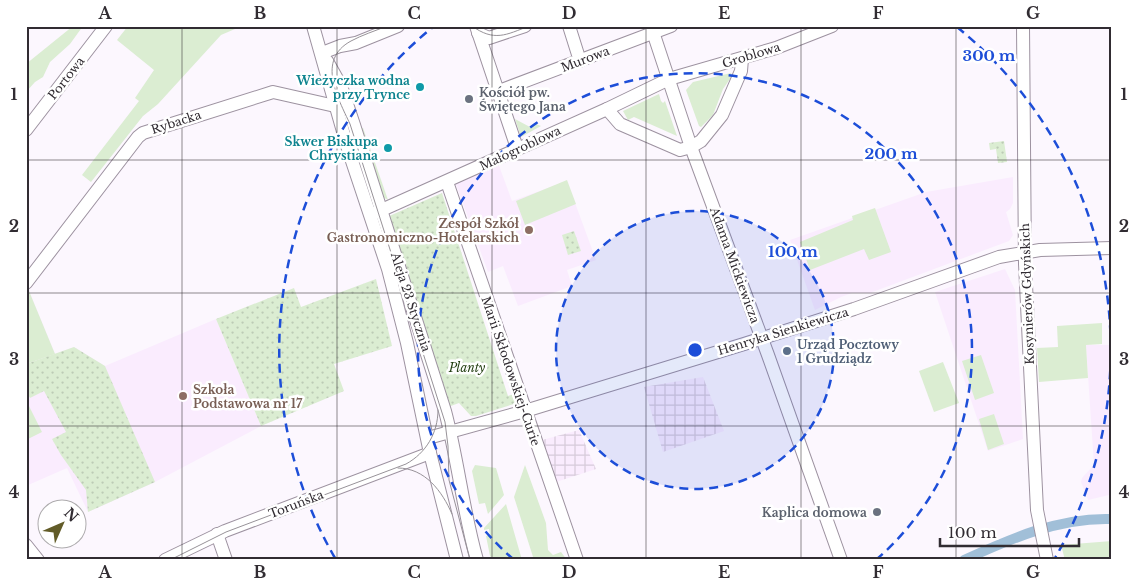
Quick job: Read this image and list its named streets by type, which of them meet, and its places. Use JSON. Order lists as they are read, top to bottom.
{
  "streets": {
    "street": [
      "Groblowa",
      "Murowa",
      "Portowa",
      "Rybacka",
      "Małogroblowa",
      "Adama Mickiewicza",
      "Kosynierów Gdyńskich",
      "Aleja 23 Stycznia",
      "Henryka Sienkiewicza",
      "Marii Skłodowskiej-Curie",
      "Toruńska"
    ]
  },
  "crossings": [
    ["Groblowa", "Małogroblowa"],
    ["Groblowa", "Adama Mickiewicza"],
    ["Murowa", "Adama Mickiewicza"],
    ["Rybacka", "Aleja 23 Stycznia"],
    ["Małogroblowa", "Adama Mickiewicza"],
    ["Małogroblowa", "Aleja 23 Stycznia"],
    ["Małogroblowa", "Marii Skłodowskiej-Curie"],
    ["Adama Mickiewicza", "Henryka Sienkiewicza"],
    ["Kosynierów Gdyńskich", "Henryka Sienkiewicza"],
    ["Aleja 23 Stycznia", "Henryka Sienkiewicza"],
    ["Aleja 23 Stycznia", "Toruńska"],
    ["Henryka Sienkiewicza", "Marii Skłodowskiej-Curie"]
  ],
  "parks": ["Planty"],
  "places": [
    "Wieżyczka wodna przy Trynce",
    "Kościół pw. Świętego Jana",
    "Skwer Biskupa Chrystiana",
    "Zespół Szkół Gastronomiczno-Hotelarskich",
    "Urząd Pocztowy 1 Grudziądz",
    "Szkoła Podstawowa nr 17",
    "Kaplica domowa"
  ],
  "scale_bar": "100 m",
  "north": "top right",
  "grid": {
    "columns": [
      "A",
      "B",
      "C",
      "D",
      "E",
      "F",
      "G"
    ],
    "rows": [
      "1",
      "2",
      "3",
      "4"
    ]
  },
  "rings": ["300 m", "200 m", "100 m"]
}
